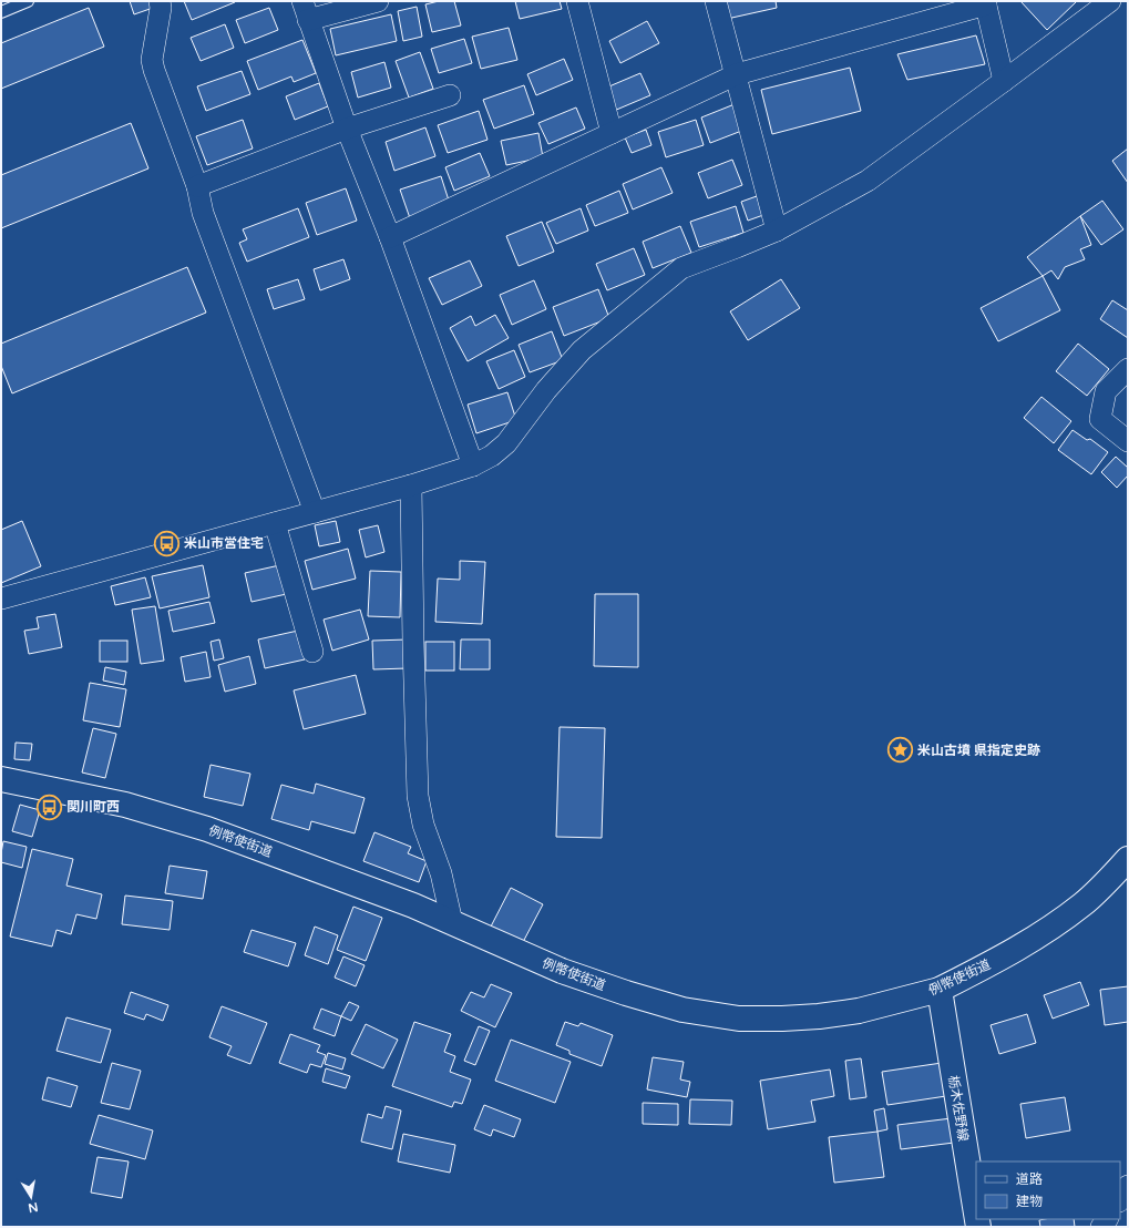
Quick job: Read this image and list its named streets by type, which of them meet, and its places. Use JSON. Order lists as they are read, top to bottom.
{
  "streets": {
    "street": ["例幣使街道", "栃木佐野線"]
  },
  "crossings": [
    ["例幣使街道", "栃木佐野線"]
  ],
  "places": {
    "bus stop": ["米山市営住宅", "関川町西"],
    "place": ["米山古墳 県指定史跡"]
  },
  "legend": ["道路", "建物"],
  "north": "bottom"
}
